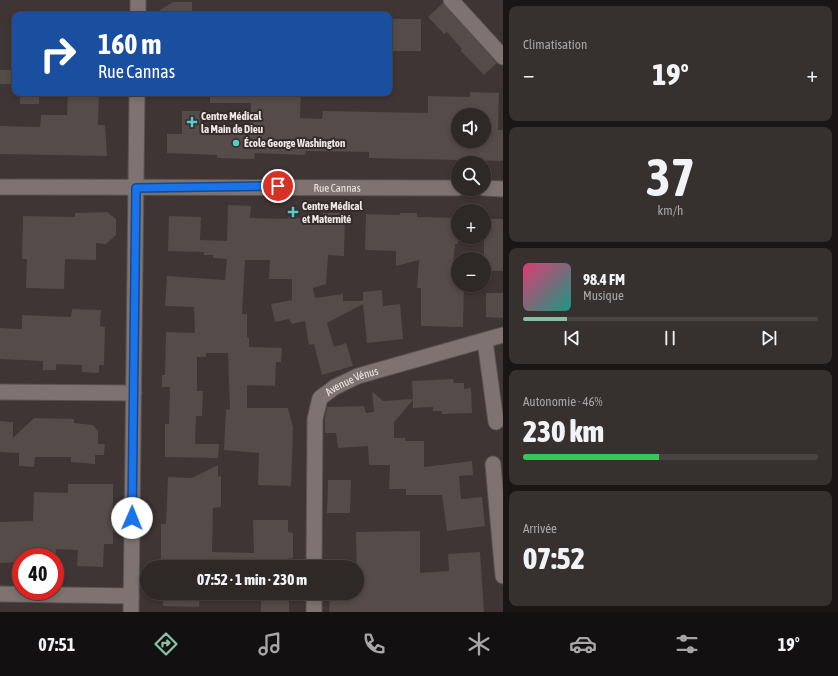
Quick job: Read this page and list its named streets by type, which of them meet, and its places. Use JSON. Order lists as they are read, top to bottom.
{
  "streets": {
    "street": ["Rue Cannas", "Avenue Vénus"]
  },
  "places": {
    "health": ["Centre Médical la Main de Dieu", "Centre Médical et Maternité"],
    "other": ["École George Washington"]
  },
  "page": {
    "tile": [
      "Climatisation",
      ["37", "km/h"],
      ["Autonomie · 46%", "230 km"],
      ["Arrivée", "07:52"]
    ],
    "turn": ["160 m", "Rue Cannas"],
    "heat": ["−", "19°", "+"],
    "map_buttons": ["+", "−"],
    "song": ["98.4 FM", "Musique"],
    "limit": "40",
    "trip": "07:52 · 1 min · 230 m",
    "tabs": ["07:51", "19°"]
  }
}
